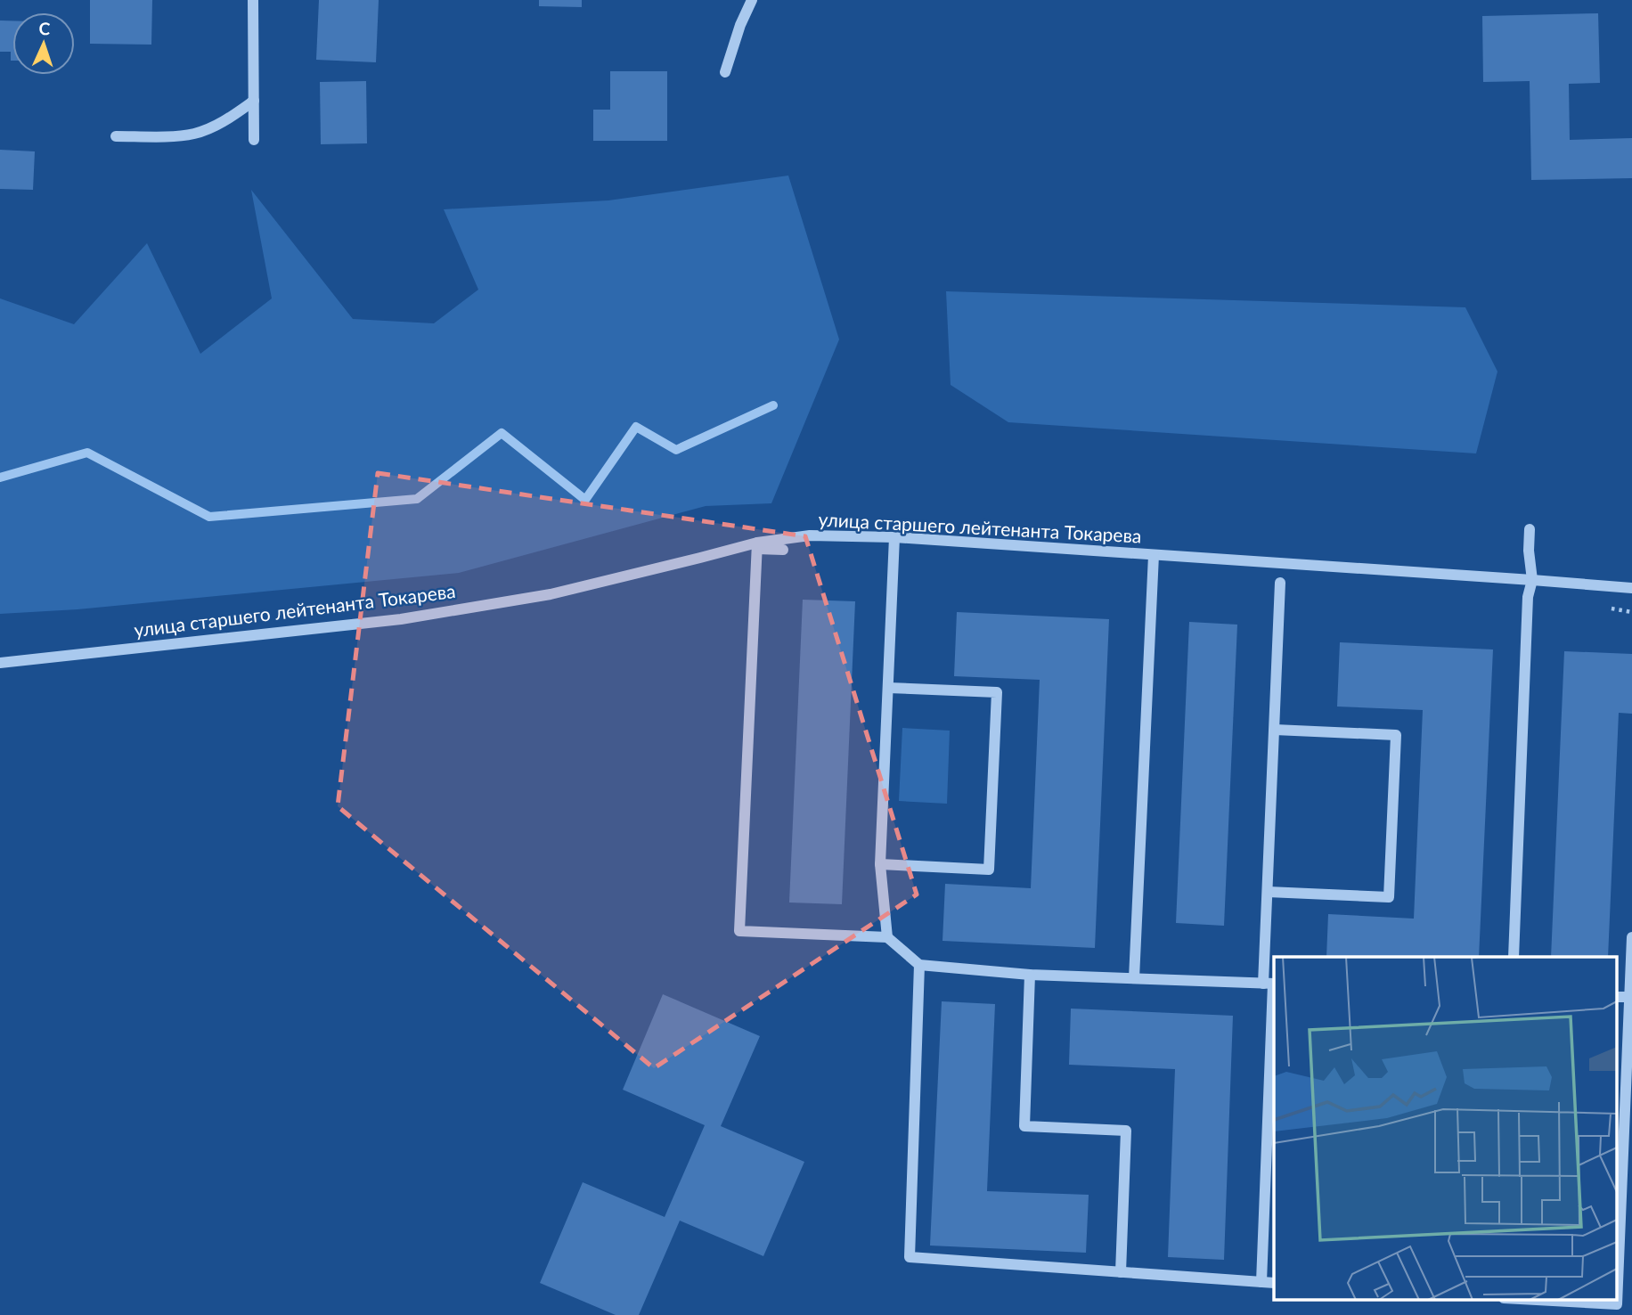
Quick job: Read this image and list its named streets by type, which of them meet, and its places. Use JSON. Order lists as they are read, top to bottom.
{
  "streets": {
    "street": ["улица старшего лейтенанта Токарева"]
  },
  "north": "top"
}
